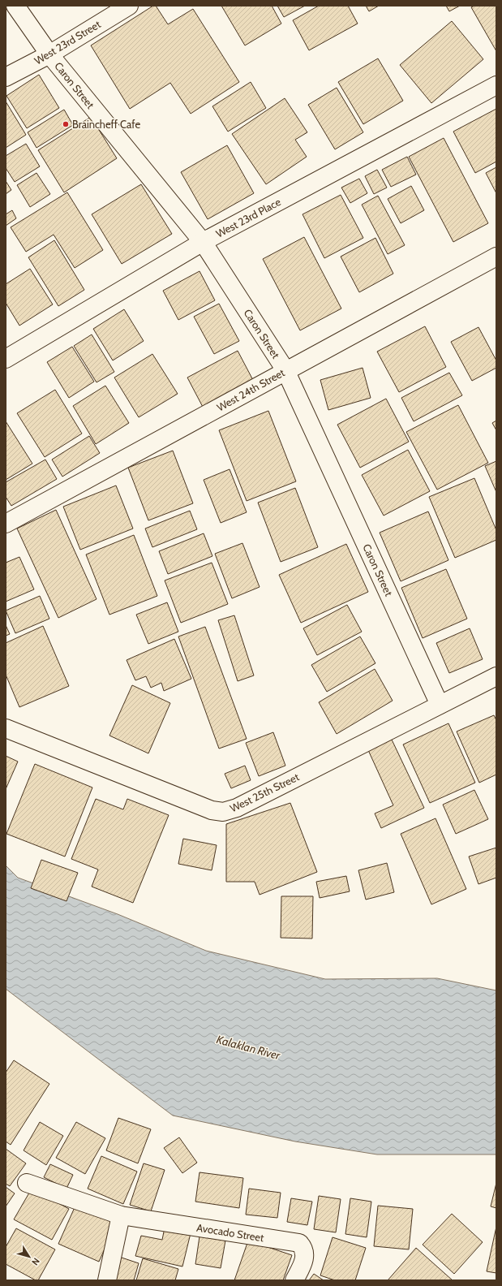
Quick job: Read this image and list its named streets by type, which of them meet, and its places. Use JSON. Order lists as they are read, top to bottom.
{
  "streets": {
    "street": [
      "West 23rd Street",
      "Caron Street",
      "West 23rd Place",
      "West 24th Street",
      "West 25th Street",
      "Avocado Street"
    ]
  },
  "crossings": [
    ["West 23rd Street", "Caron Street"],
    ["Caron Street", "West 23rd Place"],
    ["Caron Street", "West 24th Street"],
    ["Caron Street", "West 25th Street"]
  ],
  "water": ["Kalaklan River"],
  "places": ["Braincheff Cafe"],
  "north": "bottom right"
}
